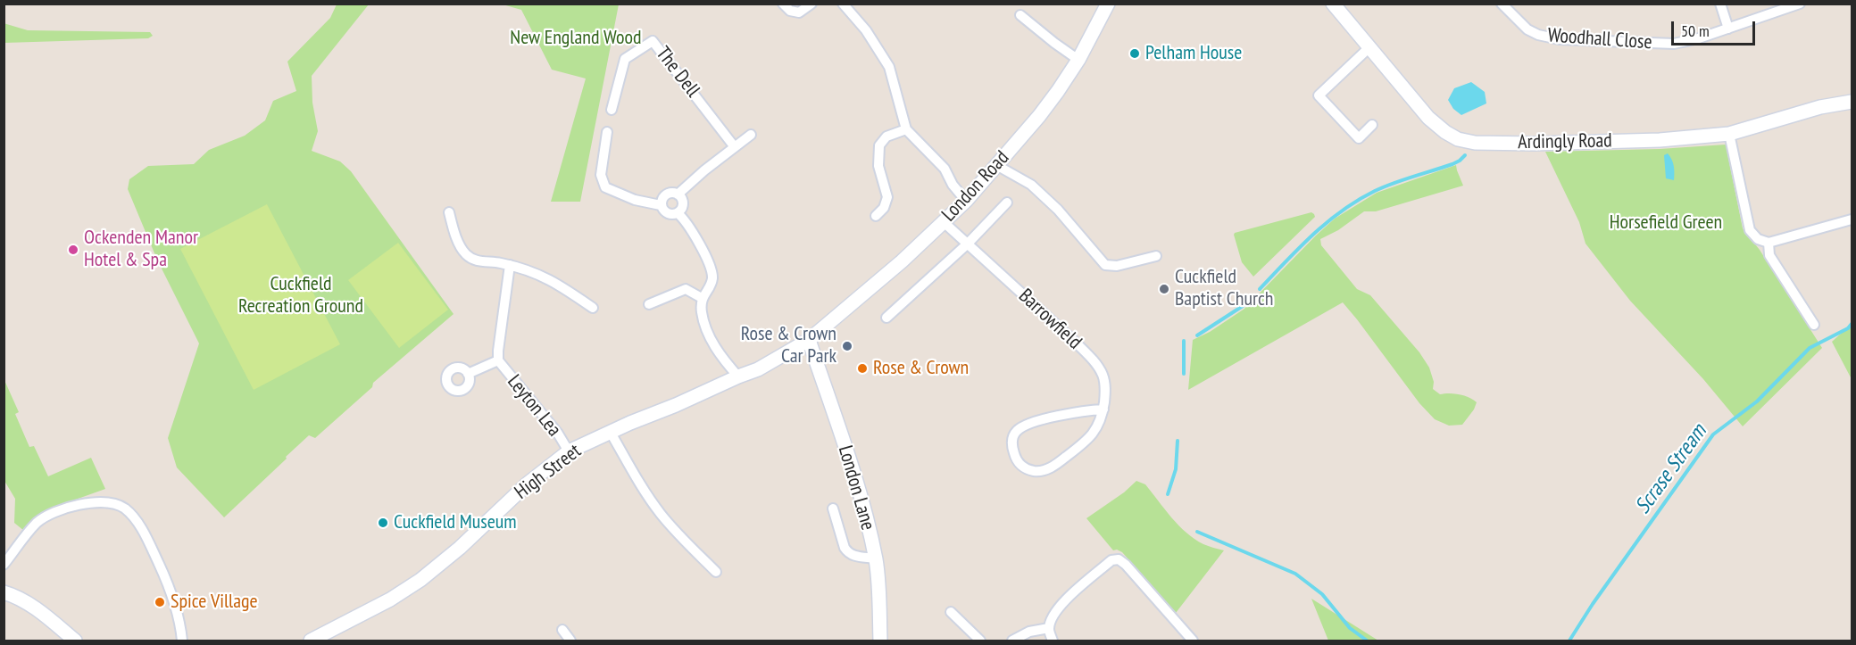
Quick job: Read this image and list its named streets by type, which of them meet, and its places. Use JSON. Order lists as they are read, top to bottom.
{
  "streets": {
    "main road": [
      "Ardingly Road",
      "London Road",
      "High Street",
      "London Lane"
    ],
    "street": [
      "Woodhall Close",
      "The Dell",
      "Barrowfield",
      "Leyton Lea"
    ]
  },
  "crossings": [
    ["London Road", "Barrowfield"],
    ["London Road", "High Street"],
    ["London Road", "London Lane"],
    ["Leyton Lea", "High Street"],
    ["High Street", "London Lane"]
  ],
  "water": ["Scrase Stream"],
  "parks": ["New England Wood", "Horsefield Green", "Cuckfield Recreation Ground"],
  "places": [
    "Pelham House",
    "Ockenden Manor Hotel & Spa",
    "Cuckfield Baptist Church",
    "Rose & Crown Car Park",
    "Rose & Crown",
    "Cuckfield Museum",
    "Spice Village"
  ],
  "scale_bar": "50 m"
}
